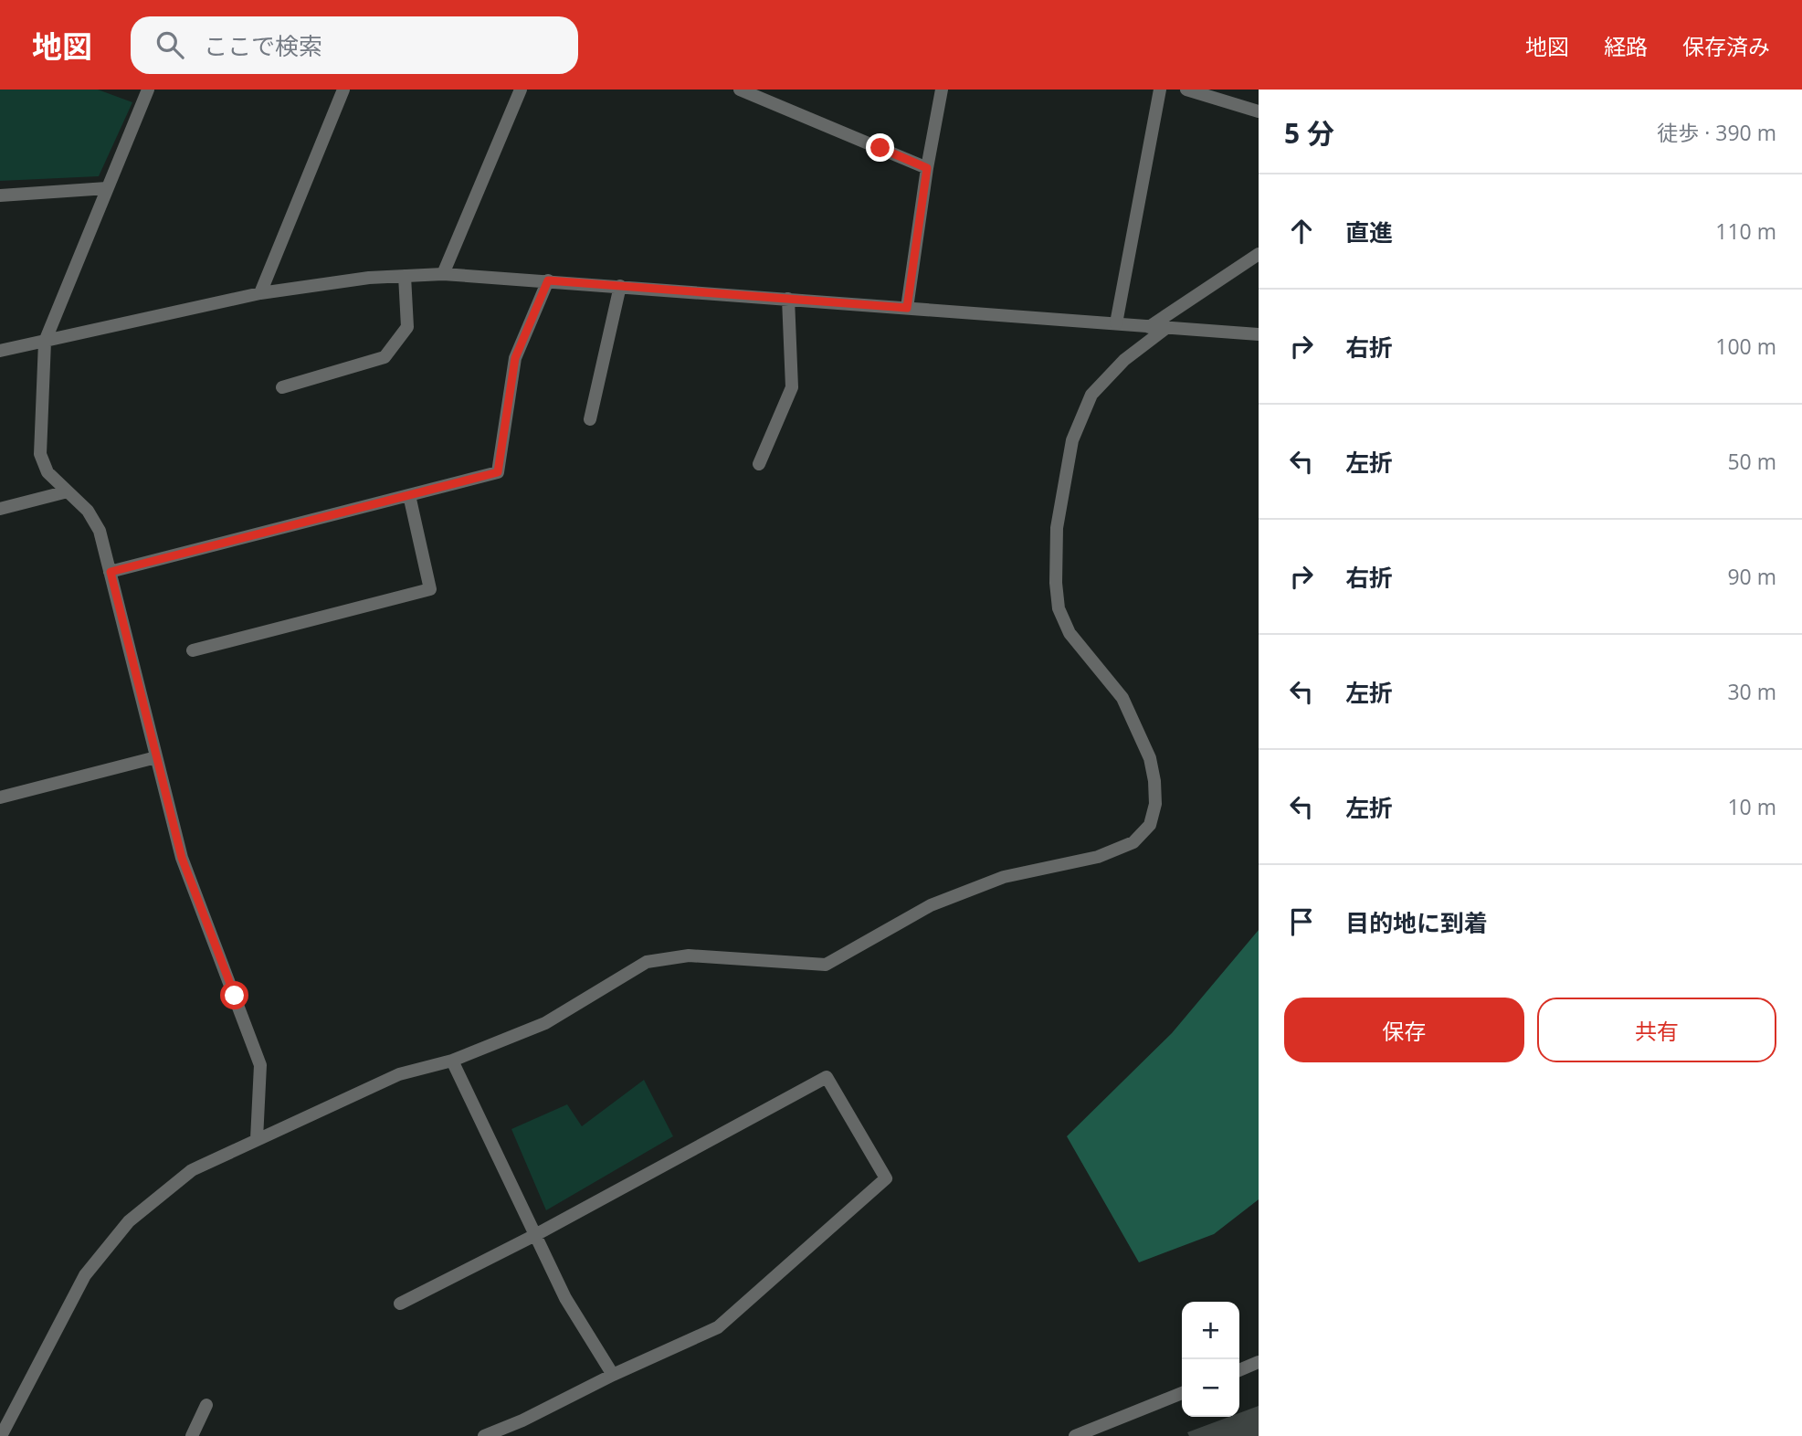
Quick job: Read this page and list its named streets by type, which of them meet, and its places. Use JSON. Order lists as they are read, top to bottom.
{
  "page": {
    "header": "地図",
    "search": "ここで検索",
    "nav": ["地図", "経路", "保存済み"],
    "heading": ["5 分", "徒歩 · 390 m"],
    "list": [
      ["直進", "110 m"],
      ["右折", "100 m"],
      ["左折", "50 m"],
      ["右折", "90 m"],
      ["左折", "30 m"],
      ["左折", "10 m"],
      "目的地に到着"
    ],
    "buttons": ["保存", "共有"],
    "map_buttons": ["+", "−"]
  }
}
